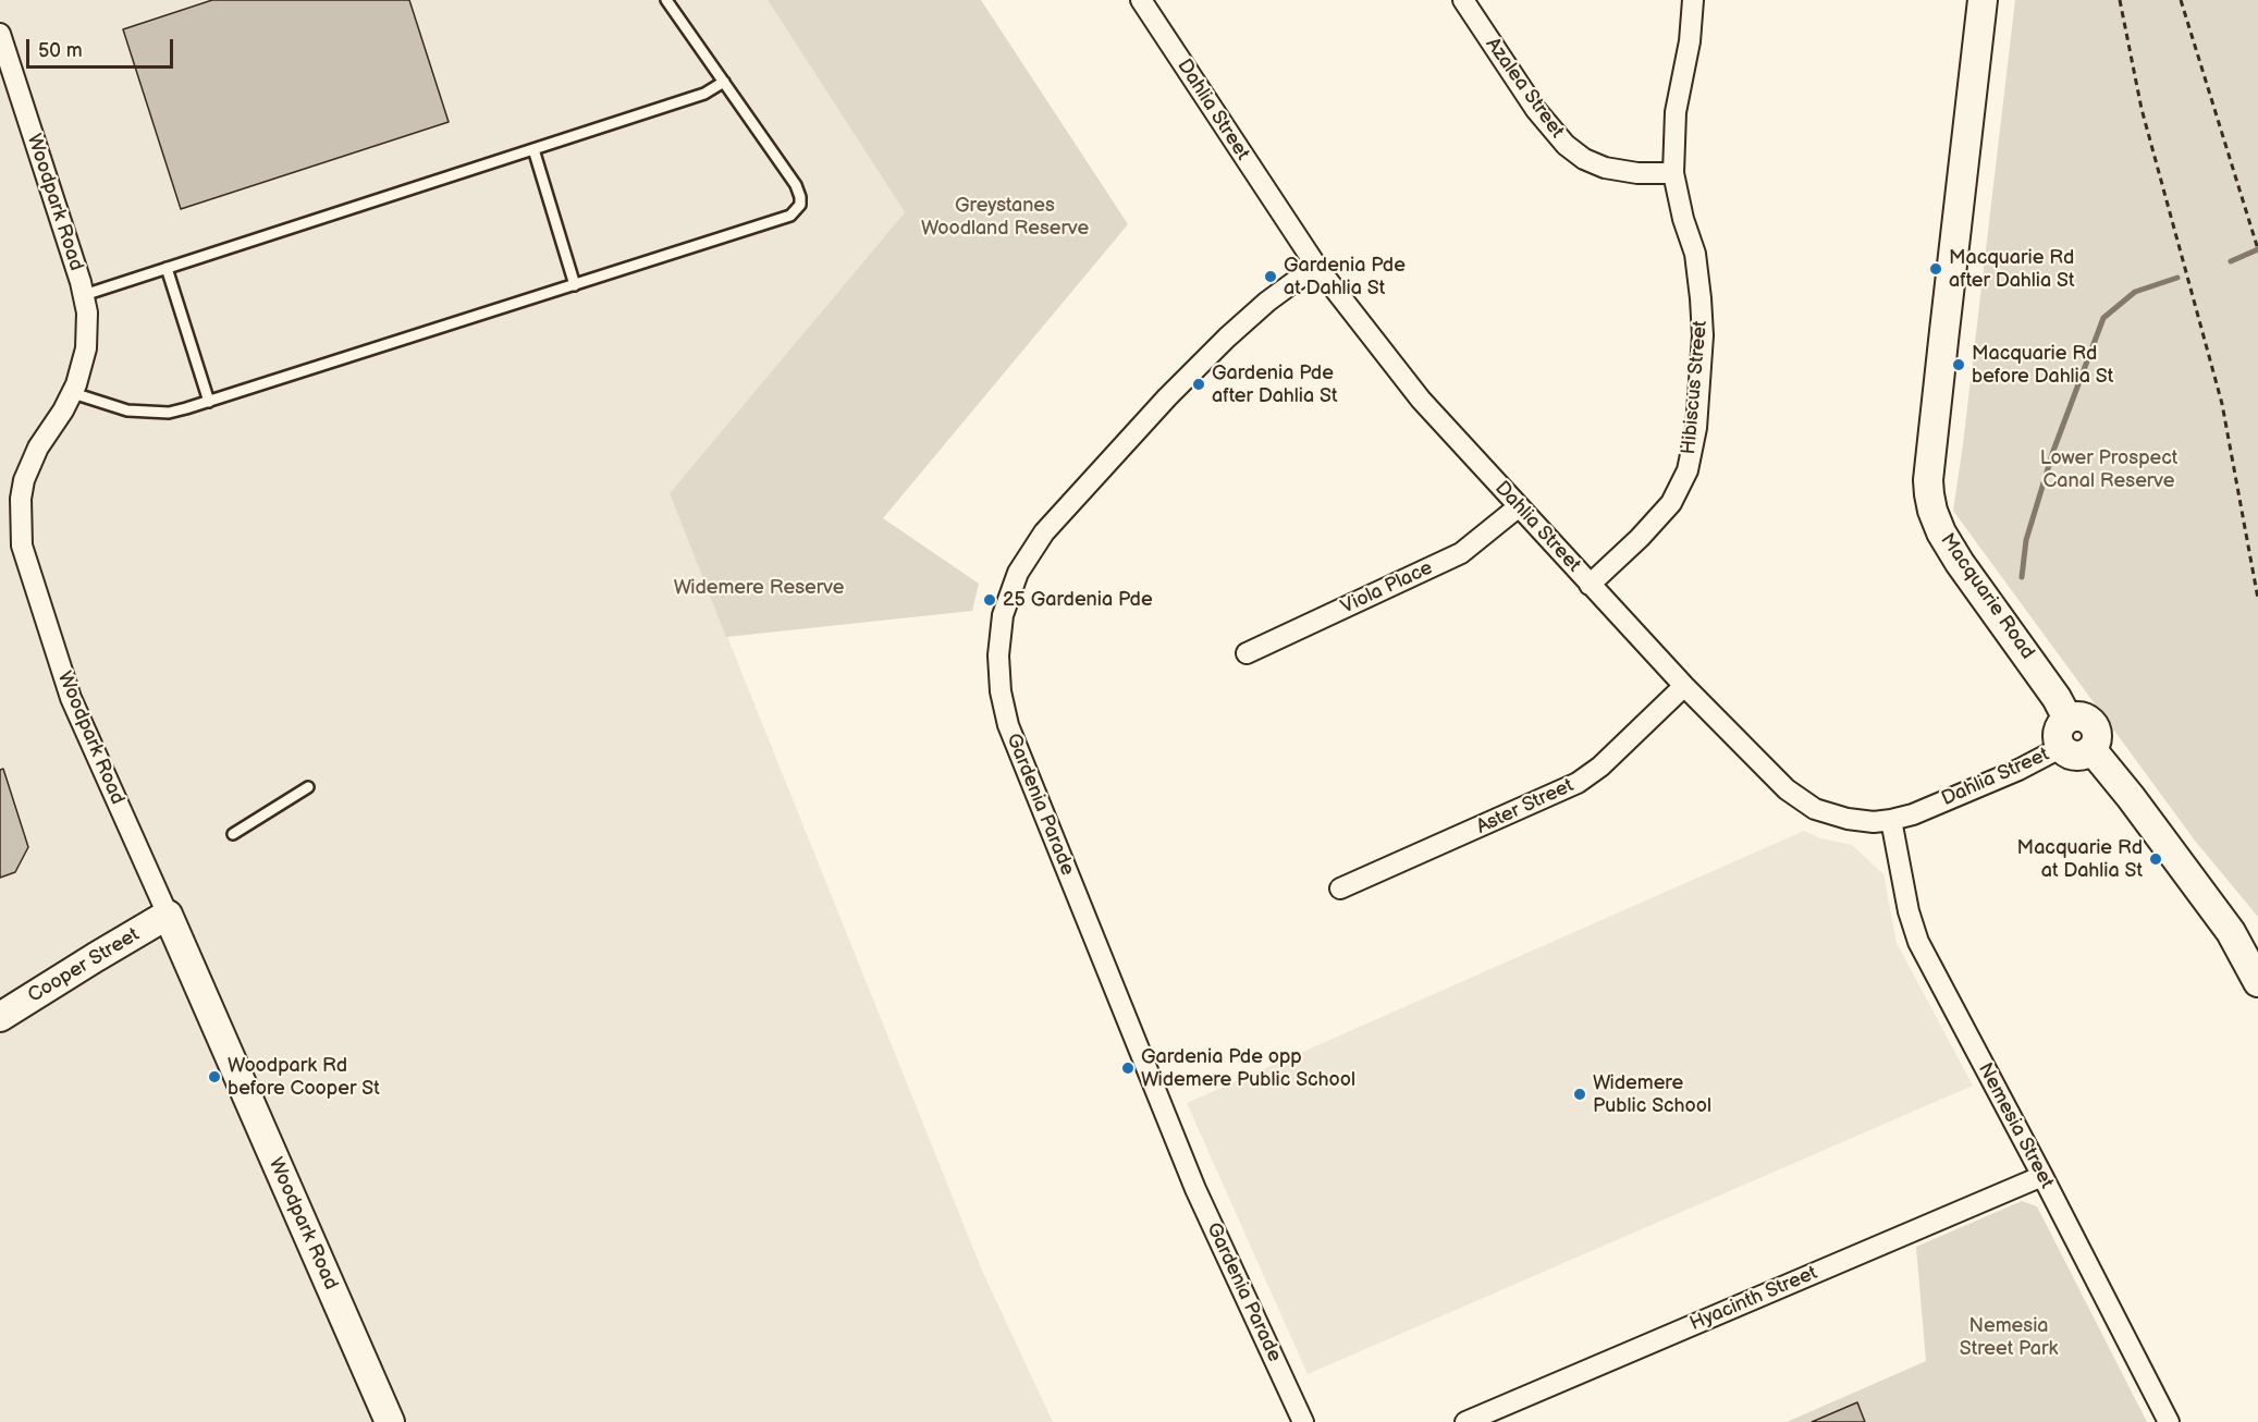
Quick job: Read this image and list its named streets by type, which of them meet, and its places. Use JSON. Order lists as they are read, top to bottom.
{
  "streets": {
    "street": [
      "Azalea Street",
      "Dahlia Street",
      "Woodpark Road",
      "Hibiscus Street",
      "Viola Place",
      "Macquarie Road",
      "Gardenia Parade",
      "Aster Street",
      "Cooper Street",
      "Nemesia Street",
      "Hyacinth Street"
    ]
  },
  "crossings": [
    ["Azalea Street", "Hibiscus Street"],
    ["Dahlia Street", "Hibiscus Street"],
    ["Dahlia Street", "Viola Place"],
    ["Dahlia Street", "Macquarie Road"],
    ["Dahlia Street", "Gardenia Parade"],
    ["Dahlia Street", "Aster Street"],
    ["Dahlia Street", "Nemesia Street"],
    ["Woodpark Road", "Cooper Street"],
    ["Nemesia Street", "Hyacinth Street"]
  ],
  "parks": [
    "Greystanes Woodland Reserve",
    "Lower Prospect Canal Reserve",
    "Widemere Reserve",
    "Nemesia Street Park"
  ],
  "places": [
    "Macquarie Rd after Dahlia St",
    "Gardenia Pde at Dahlia St",
    "Macquarie Rd before Dahlia St",
    "Gardenia Pde after Dahlia St",
    "25 Gardenia Pde",
    "Macquarie Rd at Dahlia St",
    "Gardenia Pde opp Widemere Public School",
    "Woodpark Rd before Cooper St",
    "Widemere Public School"
  ],
  "scale_bar": "50 m"
}
